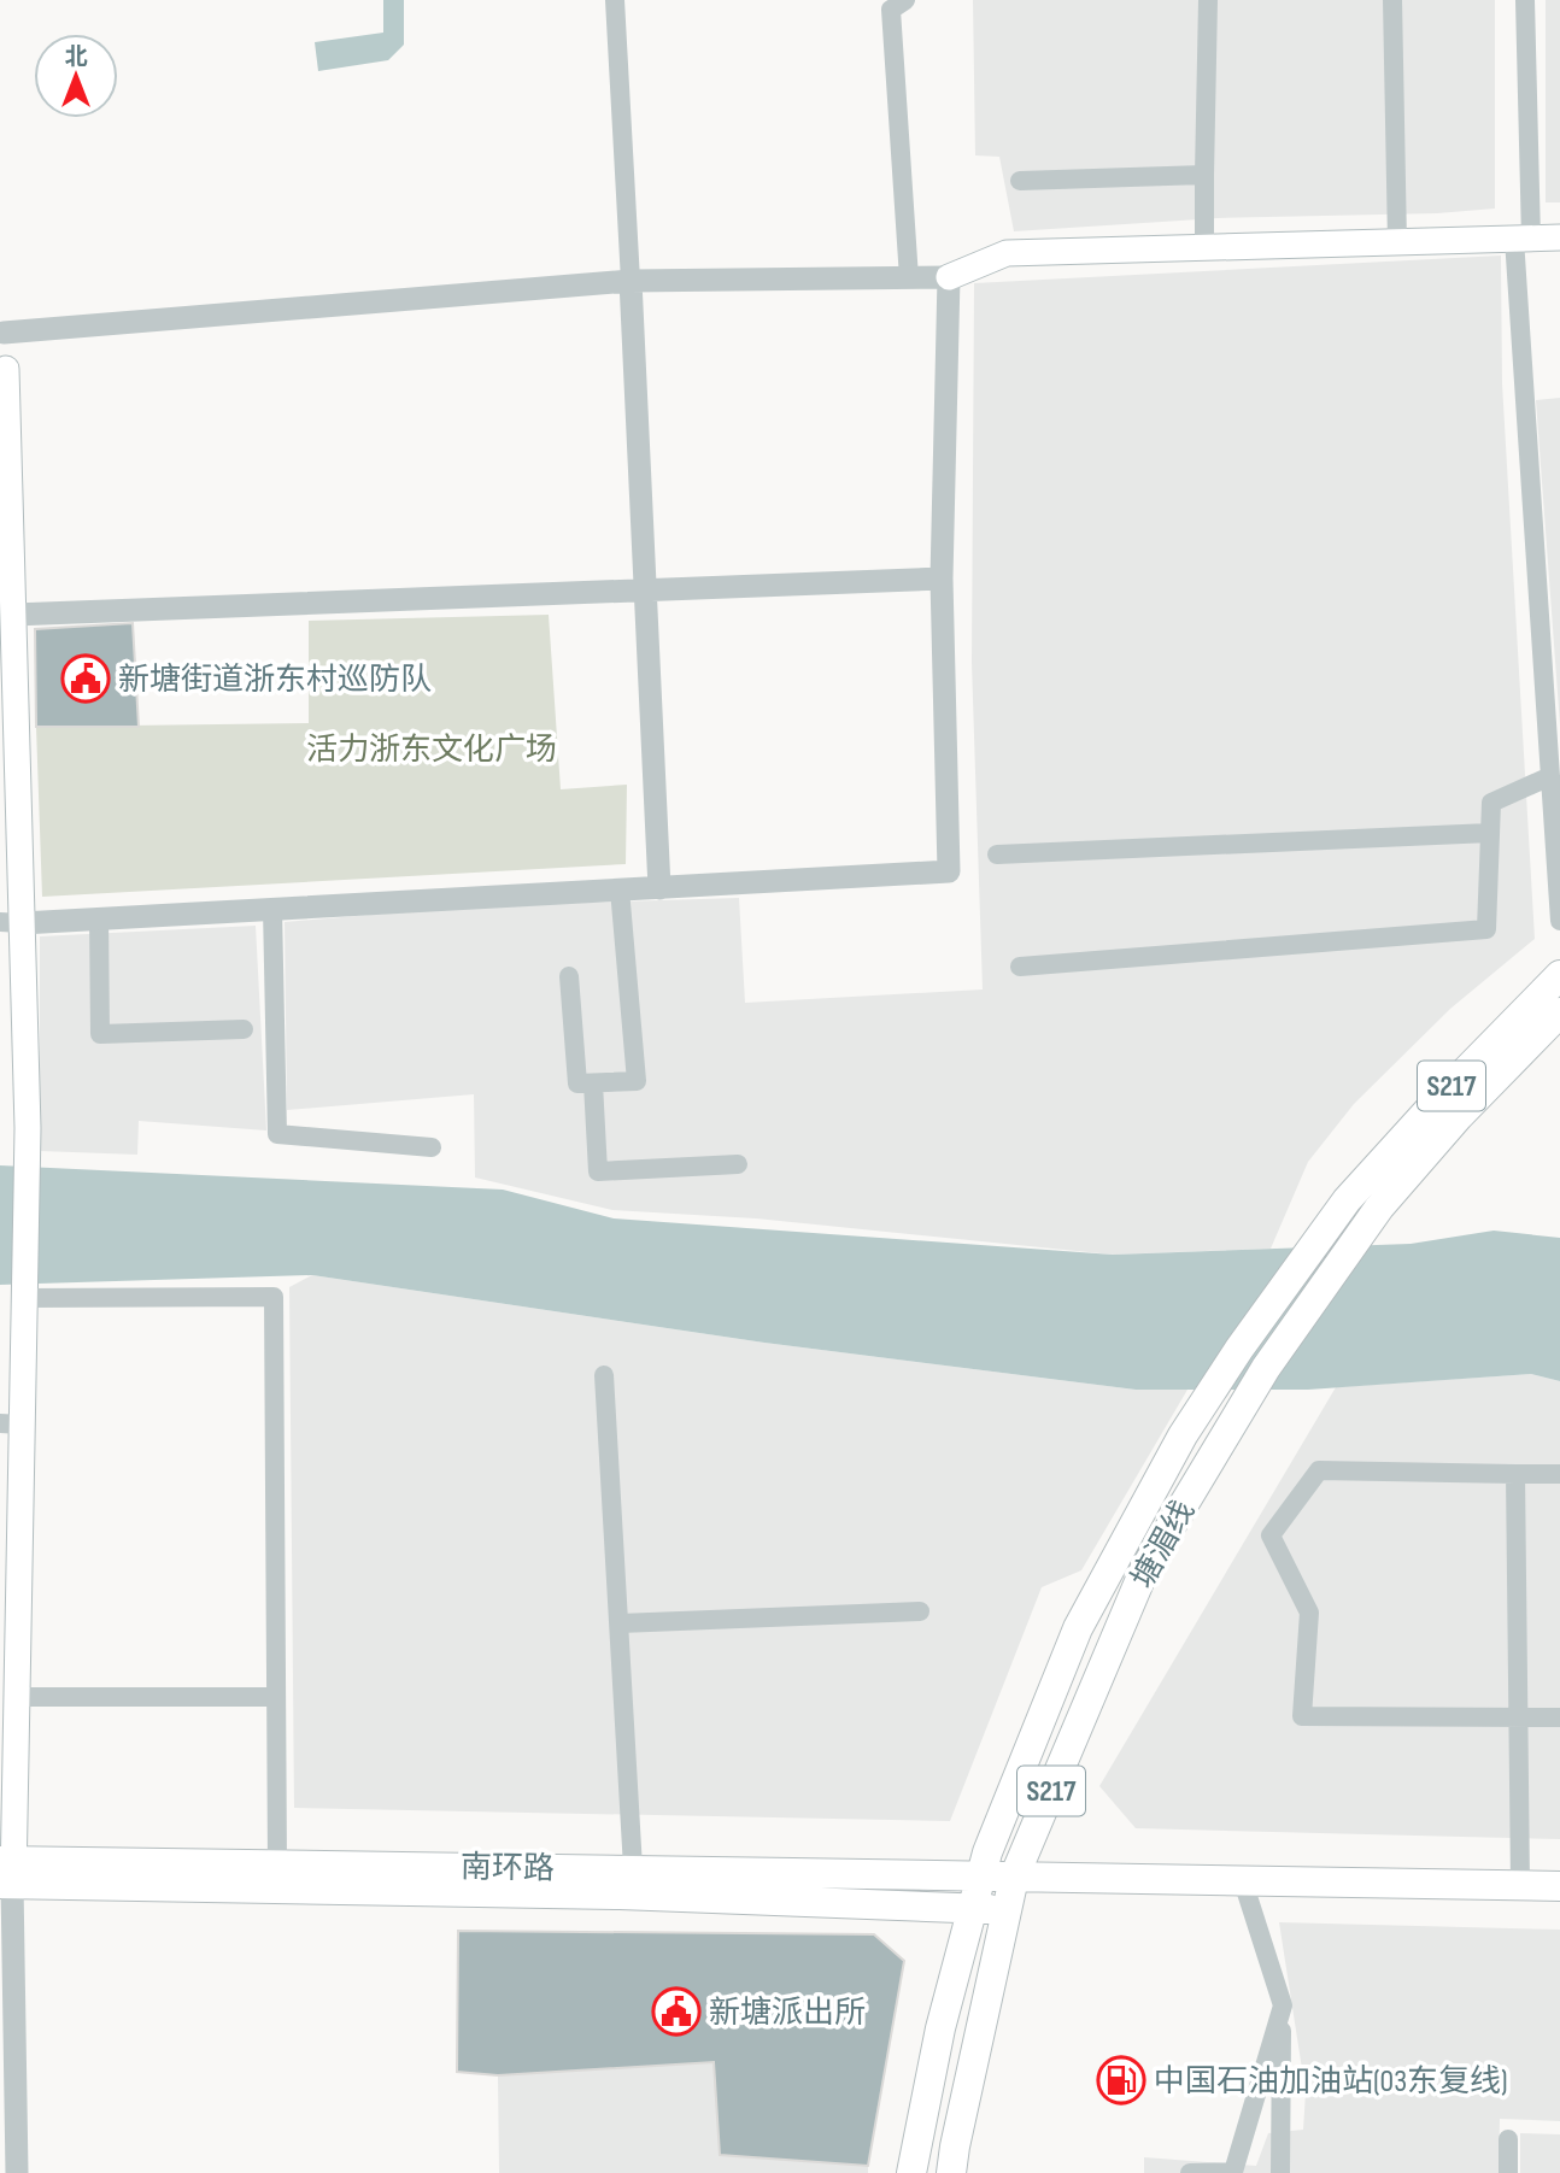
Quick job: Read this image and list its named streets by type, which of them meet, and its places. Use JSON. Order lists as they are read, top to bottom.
{
  "streets": {
    "main road": ["S217", "塘湄线", "南环路"]
  },
  "crossings": [
    ["S217", "南环路"],
    ["塘湄线", "南环路"]
  ],
  "parks": ["活力浙东文化广场"],
  "places": {
    "public building": ["新塘街道浙东村巡防队", "新塘派出所"],
    "fuel station": ["中国石油加油站(03东复线)"]
  },
  "north": "top"
}
